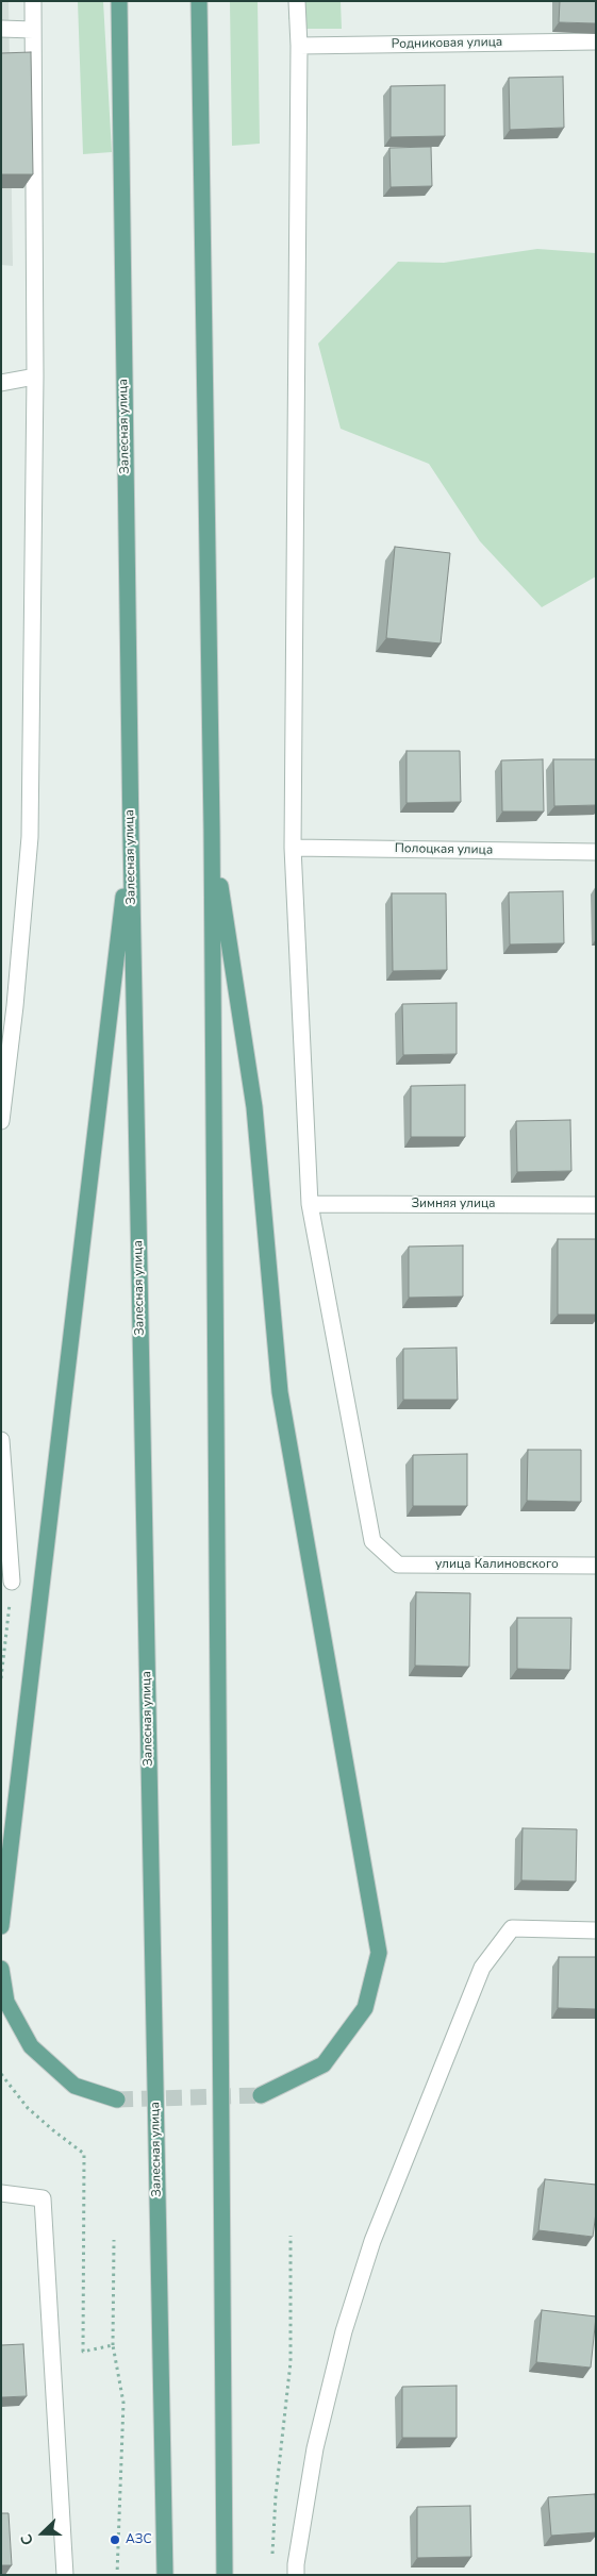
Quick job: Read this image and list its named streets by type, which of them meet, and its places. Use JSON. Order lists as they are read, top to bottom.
{
  "streets": {
    "main road": ["Залесная улица"],
    "street": [
      "Родниковая улица",
      "Полоцкая улица",
      "Зимняя улица",
      "улица Калиновского"
    ]
  },
  "crossings": [
    ["Зимняя улица", "улица Калиновского"]
  ],
  "places": ["АЗС"],
  "north": "left"
}
